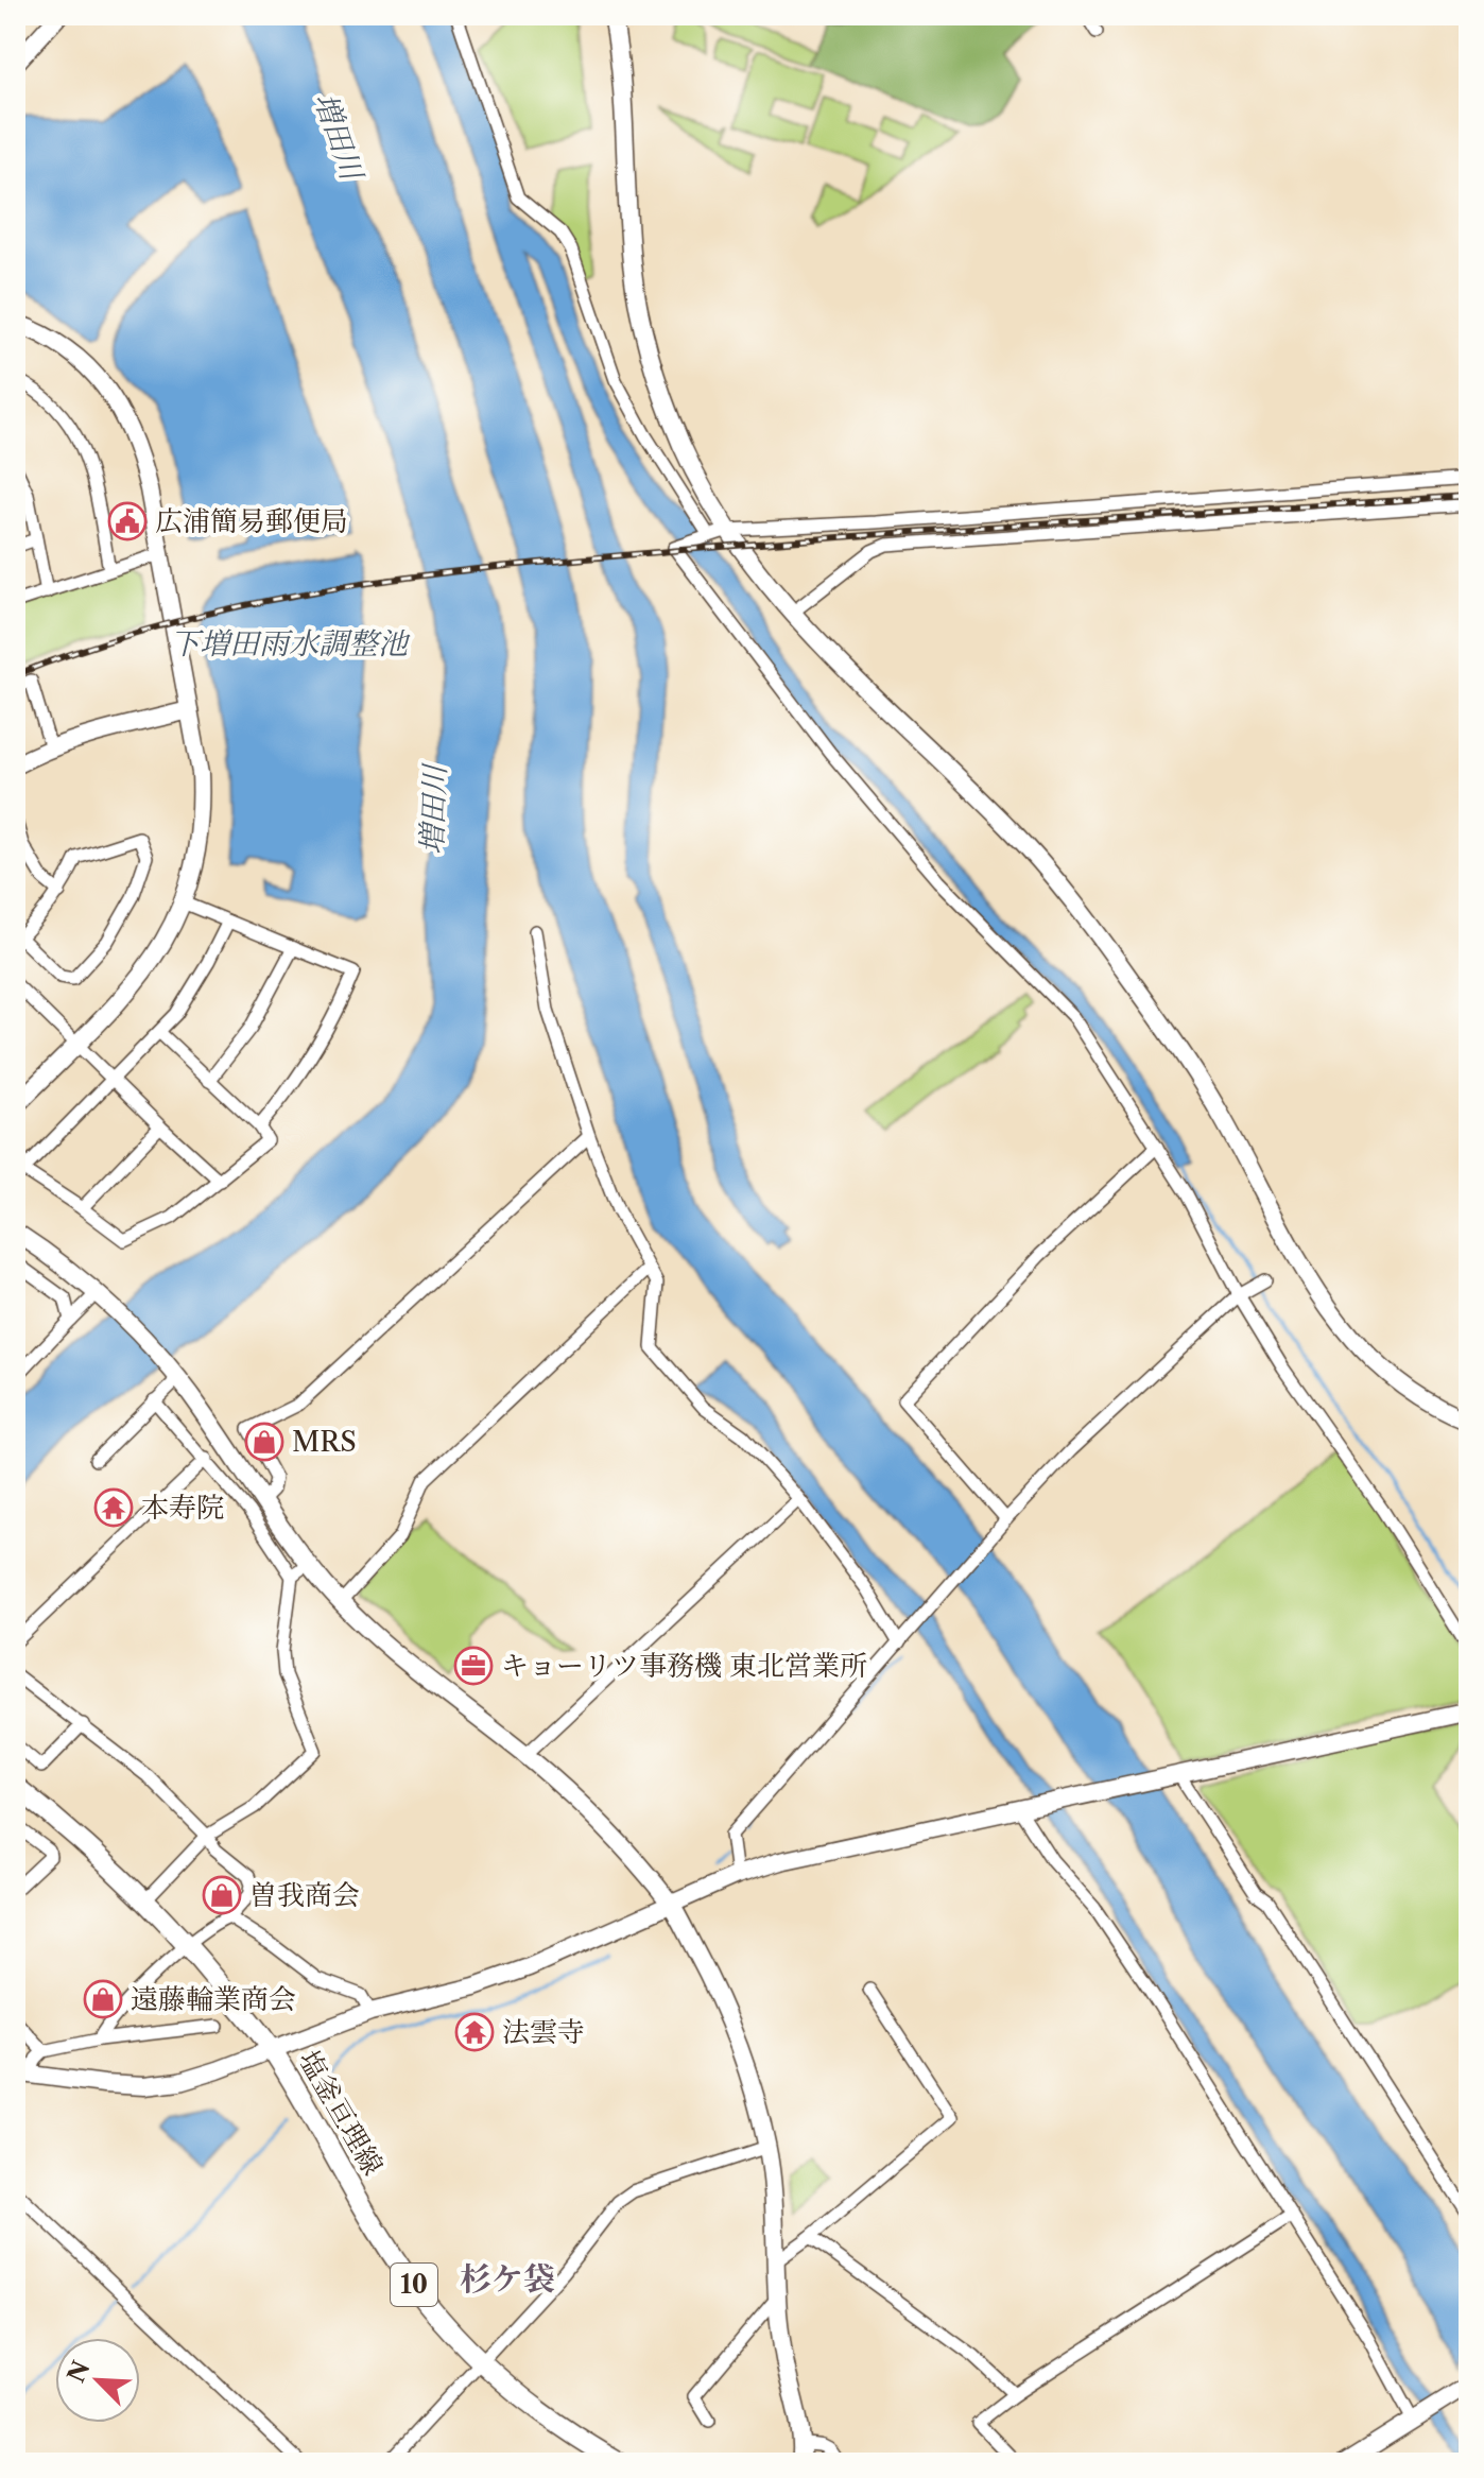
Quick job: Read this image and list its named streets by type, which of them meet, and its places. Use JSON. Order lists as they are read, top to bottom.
{
  "streets": {
    "main road": ["塩釜亘理線", "10"]
  },
  "districts": ["杉ケ袋"],
  "water": ["増田川", "下増田雨水調整池"],
  "places": {
    "public building": ["広浦簡易郵便局"],
    "shop": ["MRS", "曽我商会", "遠藤輪業商会"],
    "temple": ["本寿院", "法雲寺"],
    "office": ["キョーリツ事務機 東北営業所"]
  },
  "north": "top left"
}
